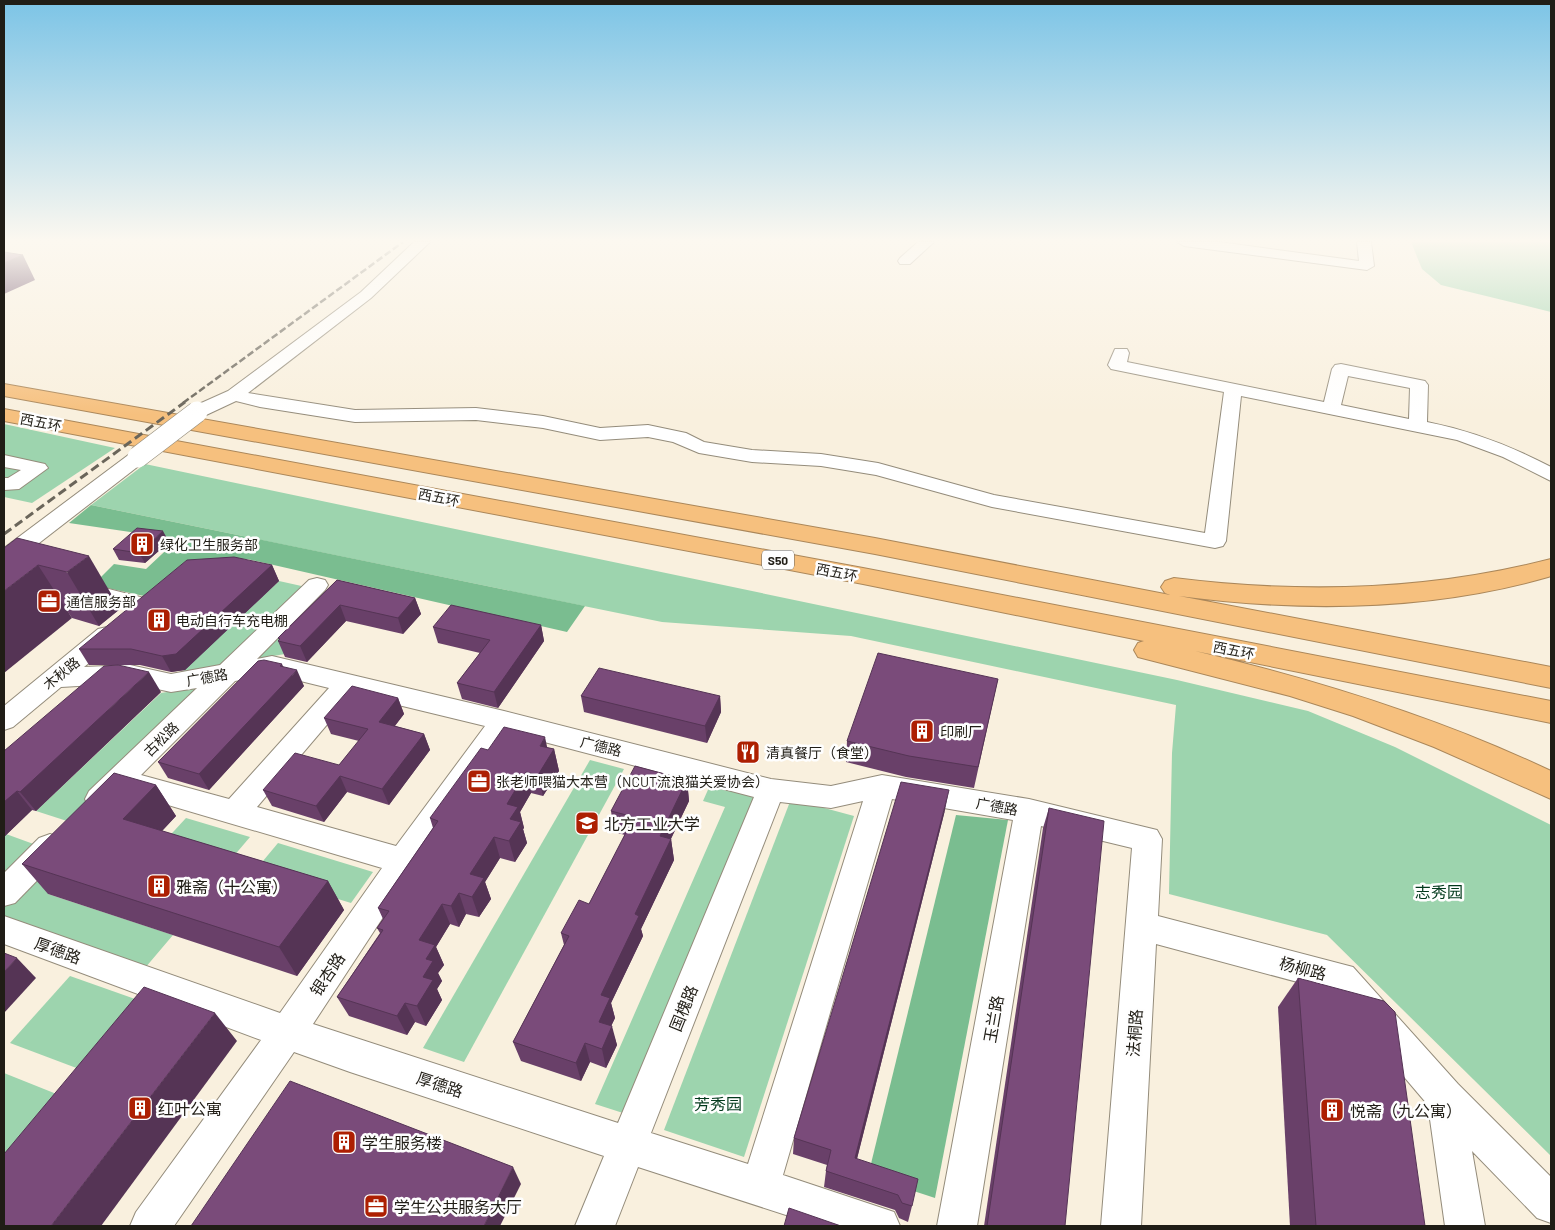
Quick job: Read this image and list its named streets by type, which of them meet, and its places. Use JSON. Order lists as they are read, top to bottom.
{
  "streets": {
    "highway": ["西五环", "S50"],
    "street": [
      "木秋路",
      "广德路",
      "古松路",
      "厚德路",
      "杨柳路",
      "银杏路",
      "国槐路",
      "玉兰路",
      "法桐路"
    ]
  },
  "crossings": [
    ["木秋路", "广德路"],
    ["广德路", "古松路"],
    ["广德路", "银杏路"],
    ["广德路", "国槐路"],
    ["广德路", "玉兰路"],
    ["广德路", "法桐路"],
    ["厚德路", "银杏路"],
    ["厚德路", "国槐路"],
    ["杨柳路", "法桐路"]
  ],
  "parks": ["志秀园", "芳秀园"],
  "places": {
    "building": [
      "绿化卫生服务部",
      "电动自行车充电棚",
      "印刷厂",
      "雅斋（十公寓）",
      "红叶公寓",
      "悦斋（九公寓）",
      "学生服务楼"
    ],
    "office": ["通信服务部", "张老师喂猫大本营（NCUT流浪猫关爱协会）", "学生公共服务大厅"],
    "restaurant": ["清真餐厅（食堂）"],
    "school or university": ["北方工业大学"]
  }
}
